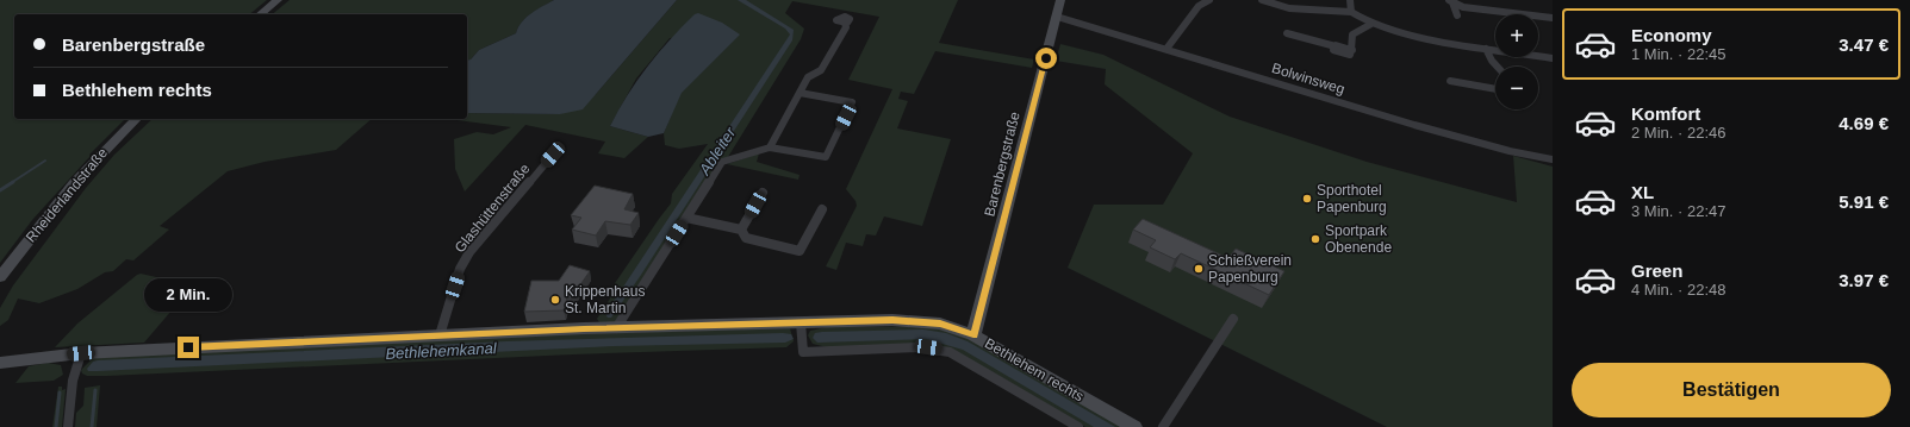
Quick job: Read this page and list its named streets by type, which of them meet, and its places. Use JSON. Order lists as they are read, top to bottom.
{
  "streets": {
    "street": [
      "Bolwinsweg",
      "Barenbergstraße",
      "Rheiderlandstraße",
      "Glashüttenstraße",
      "Bethlehem rechts"
    ]
  },
  "crossings": [
    ["Bolwinsweg", "Barenbergstraße"],
    ["Barenbergstraße", "Bethlehem rechts"],
    ["Glashüttenstraße", "Bethlehem rechts"]
  ],
  "water": ["Ableiter", "Bethlehemkanal"],
  "places": [
    "Sporthotel Papenburg",
    "Sportpark Obenende",
    "Schießverein Papenburg",
    "Krippenhaus St. Martin"
  ],
  "page": {
    "list": [
      {
        "name": "Economy",
        "note": "1 Min. · 22:45",
        "value": "3.47 €"
      },
      {
        "name": "Komfort",
        "note": "2 Min. · 22:46",
        "value": "4.69 €"
      },
      {
        "name": "XL",
        "note": "3 Min. · 22:47",
        "value": "5.91 €"
      },
      {
        "name": "Green",
        "note": "4 Min. · 22:48",
        "value": "3.97 €"
      }
    ],
    "map_buttons": ["+", "−"],
    "banner": ["Barenbergstraße", "Bethlehem rechts"],
    "bubble": "2 Min.",
    "buttons": "Bestätigen"
  }
}
